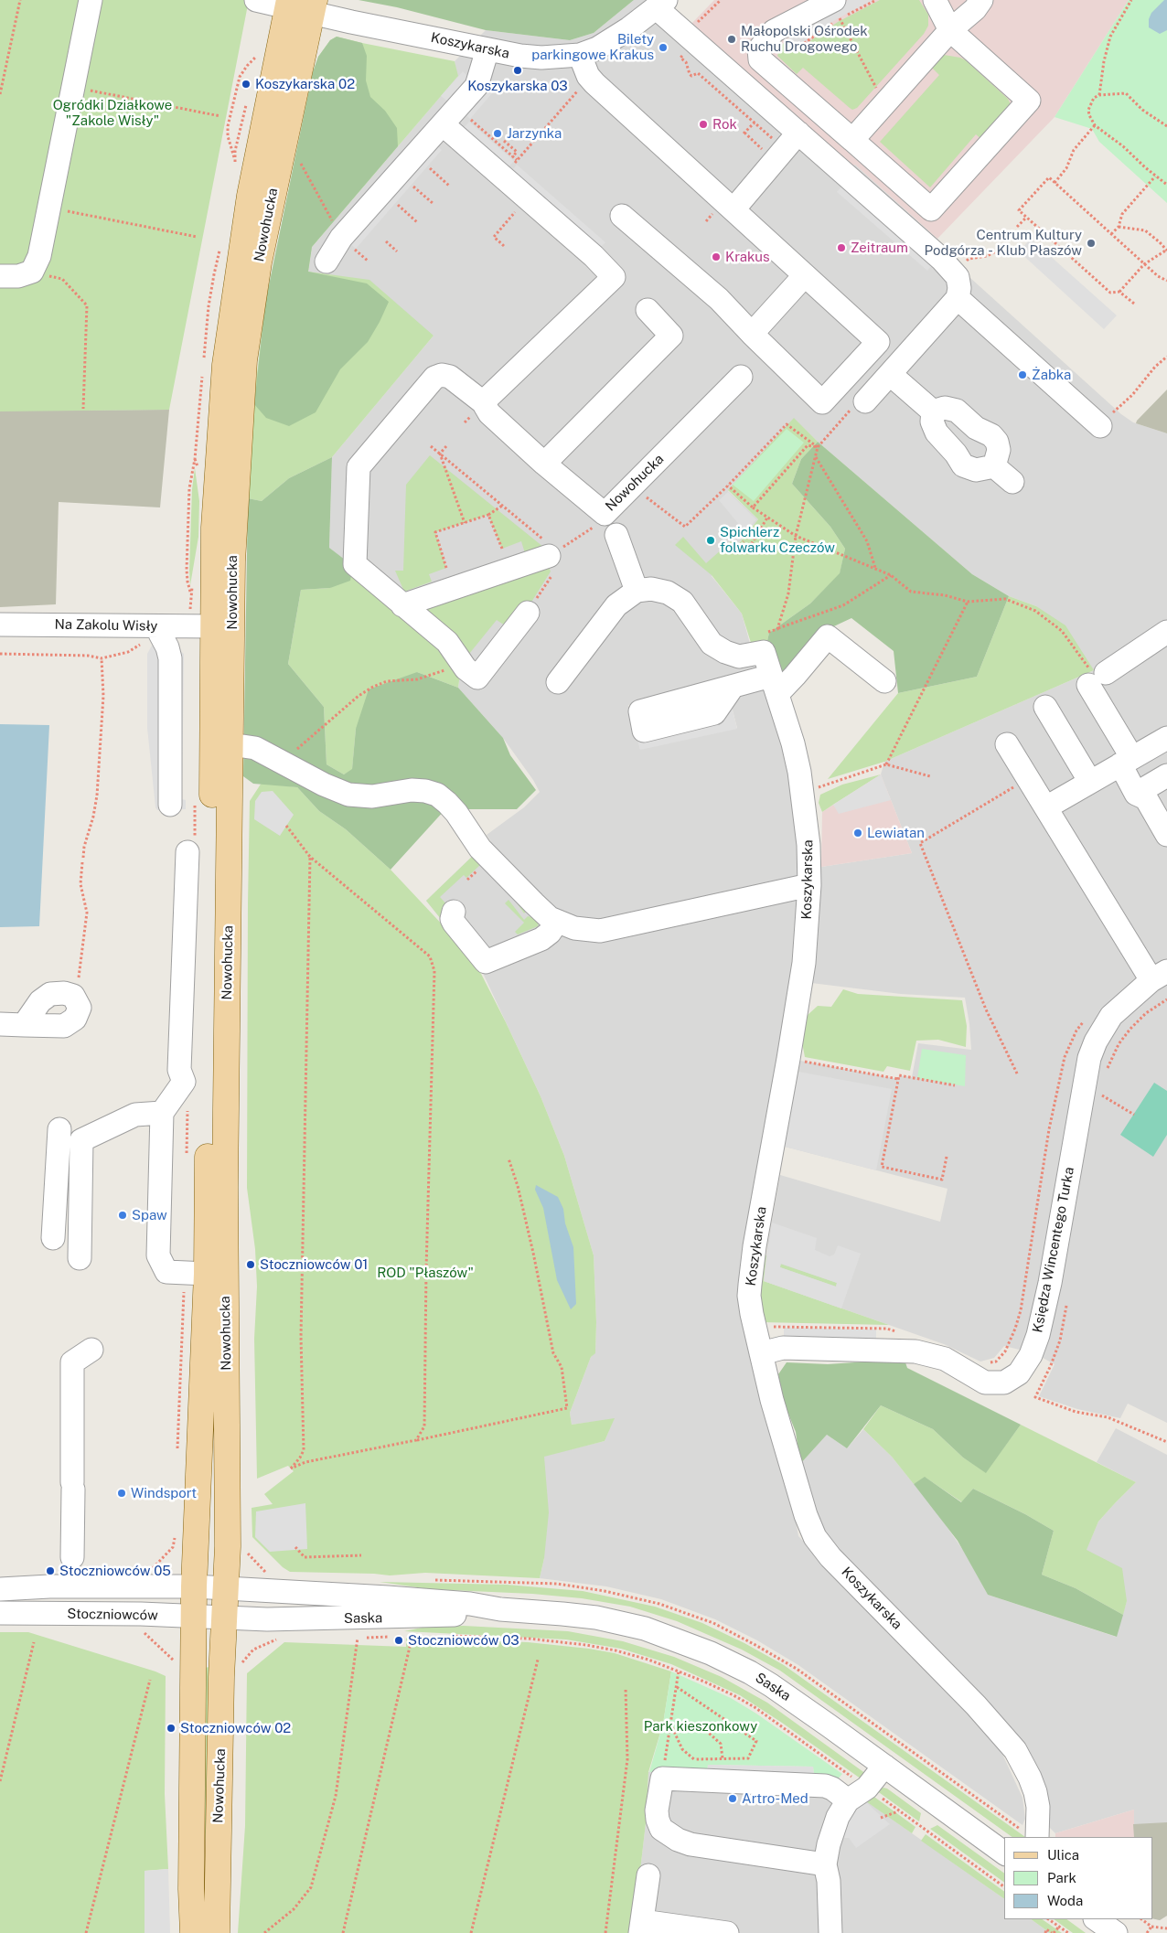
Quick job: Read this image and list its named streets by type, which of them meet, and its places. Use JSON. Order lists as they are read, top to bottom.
{
  "streets": {
    "main road": ["Nowohucka"],
    "street": [
      "Koszykarska",
      "Na Zakolu Wisły",
      "Księdza Wincentego Turka",
      "Stoczniowców",
      "Saska"
    ]
  },
  "crossings": [
    ["Koszykarska", "Nowohucka"],
    ["Koszykarska", "Księdza Wincentego Turka"],
    ["Nowohucka", "Na Zakolu Wisły"],
    ["Nowohucka", "Stoczniowców"],
    ["Nowohucka", "Saska"],
    ["Stoczniowców", "Saska"]
  ],
  "parks": ["Ogródki Działkowe \"Zakole Wisły\"", "ROD \"Płaszów\"", "Park kieszonkowy"],
  "places": [
    "Małopolski Ośrodek Ruchu Drogowego",
    "Bilety parkingowe Krakus",
    "Koszykarska 03",
    "Koszykarska 02",
    "Rok",
    "Jarzynka",
    "Centrum Kultury Podgórza - Klub Płaszów",
    "Zeitraum",
    "Krakus",
    "Żabka",
    "Spichlerz folwarku Czeczów",
    "Lewiatan",
    "Spaw",
    "Stoczniowców 01",
    "Windsport",
    "Stoczniowców 05",
    "Stoczniowców 03",
    "Stoczniowców 02",
    "Artro-Med"
  ],
  "legend": ["Ulica", "Park", "Woda"]
}
